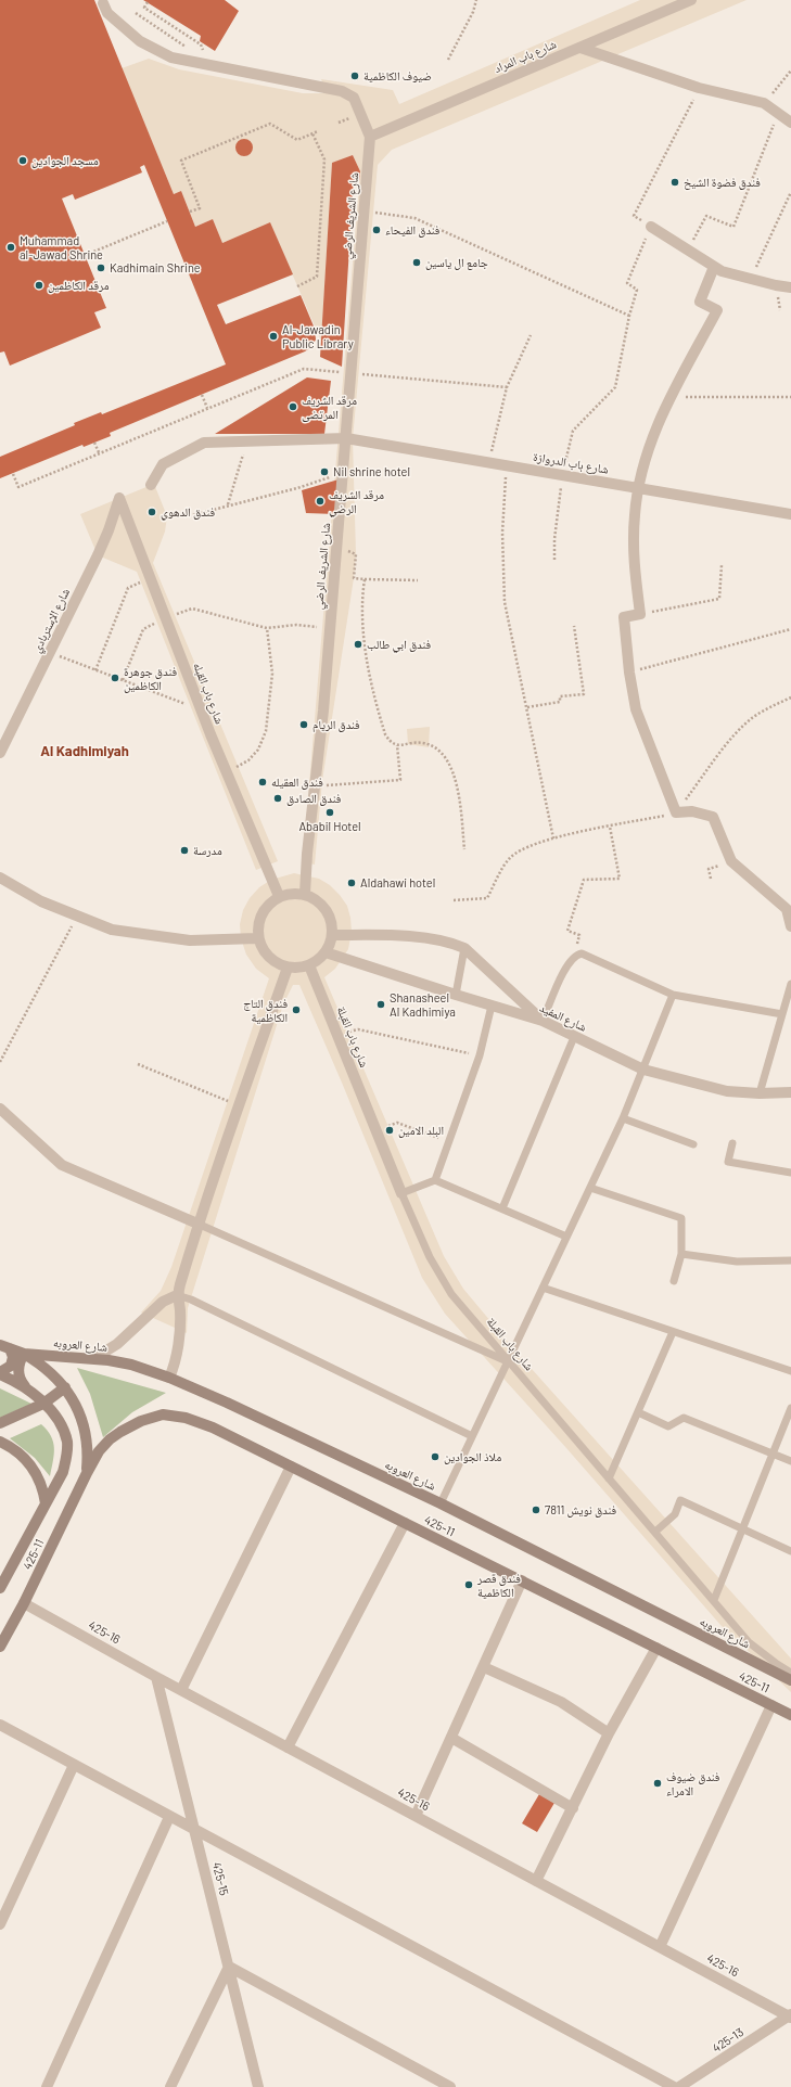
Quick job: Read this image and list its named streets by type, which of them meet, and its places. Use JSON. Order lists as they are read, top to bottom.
{
  "streets": {
    "street": [
      "شارع باب المراد",
      "شارع الشريف الرضي",
      "شارع باب الدروازة",
      "شارع الإستربادي",
      "شارع باب القبله",
      "شارع المفيد",
      "شارع باب القبلة",
      "شارع العروبه",
      "425-11",
      "425-16",
      "425-15",
      "425-13"
    ]
  },
  "crossings": [
    ["شارع باب المراد", "شارع الشريف الرضي"],
    ["شارع الشريف الرضي", "شارع باب الدروازة"],
    ["شارع الشريف الرضي", "شارع باب القبله"],
    ["شارع الشريف الرضي", "شارع المفيد"],
    ["شارع الشريف الرضي", "شارع باب القبلة"],
    ["شارع الإستربادي", "شارع باب القبله"],
    ["شارع باب القبله", "شارع المفيد"],
    ["شارع باب القبله", "شارع باب القبلة"],
    ["شارع المفيد", "شارع باب القبلة"],
    ["شارع العروبه", "425-11"],
    ["425-11", "425-16"],
    ["425-16", "425-15"],
    ["425-16", "425-13"]
  ],
  "districts": ["Al Kadhimiyah"],
  "places": [
    "ضيوف الكاظمية",
    "مسجد الجوادين",
    "فندق فضوة الشيخ",
    "فندق الفيحاء",
    "Muhammad al-Jawad Shrine",
    "جامع ال ياسين",
    "Kadhimain Shrine",
    "مرقد الكاظمين",
    "Al-Jawadin Public Library",
    "مرقد الشريف المرتضى",
    "Nil shrine hotel",
    "مرقد الشريف الرضي",
    "فندق الدهوي",
    "فندق ابي طالب",
    "فندق جوهرة الكاظمين",
    "فندق الريام",
    "فندق العقيله",
    "فندق الصادق",
    "Ababil Hotel",
    "مدرسة",
    "Aldahawi hotel",
    "Shanasheel Al Kadhimiya",
    "فندق التاج الكاظمية",
    "البلد الامين",
    "ملاذ الجوادين",
    "فندق نويش 7811",
    "فندق قصر الكاظمية",
    "فندق ضيوف الامراء"
  ]
}
